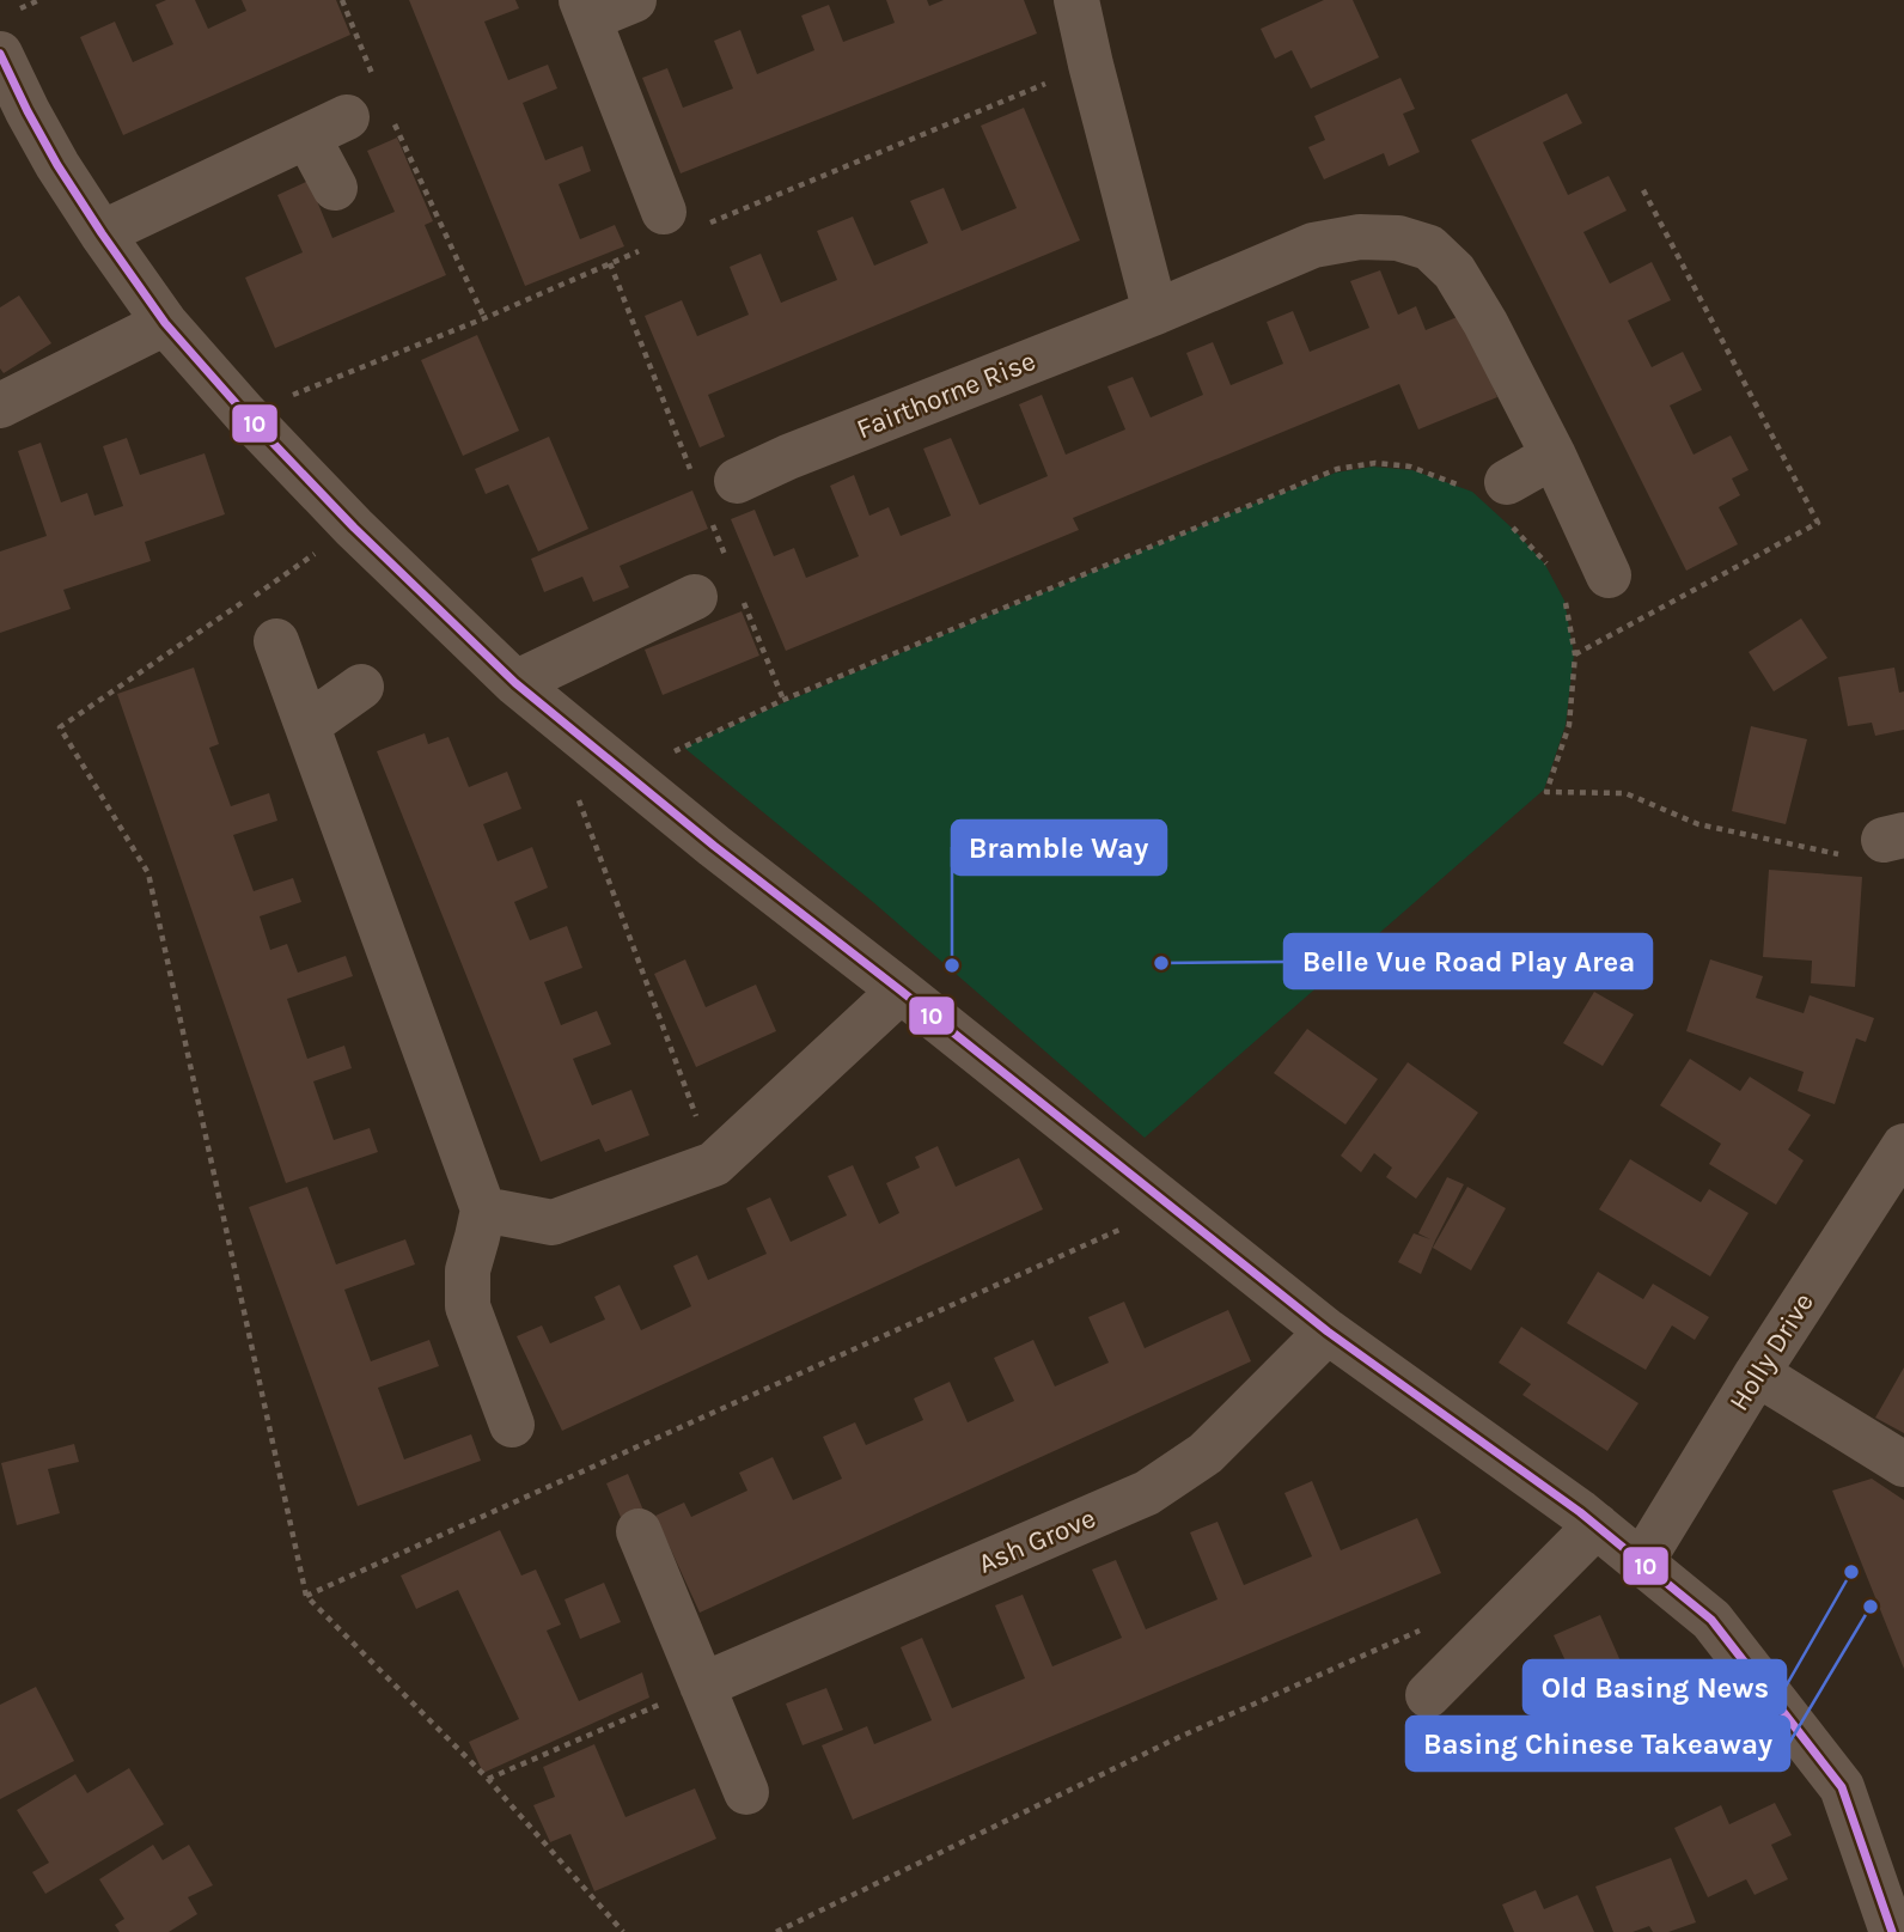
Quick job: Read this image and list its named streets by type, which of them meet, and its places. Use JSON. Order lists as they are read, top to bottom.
{
  "streets": {
    "street": ["Fairthorne Rise", "Holly Drive", "Ash Grove"]
  },
  "places": [
    "Belle Vue Road Play Area",
    "Bramble Way",
    "Old Basing News",
    "Basing Chinese Takeaway"
  ],
  "lines": ["transit line 10"]
}
